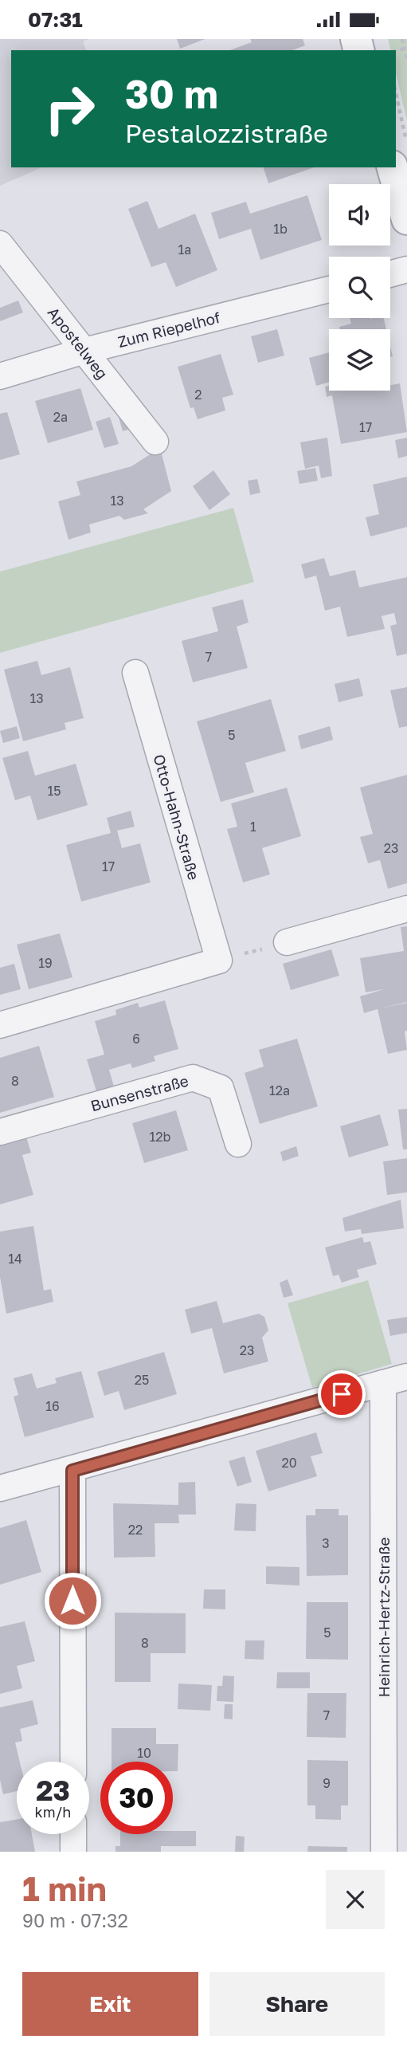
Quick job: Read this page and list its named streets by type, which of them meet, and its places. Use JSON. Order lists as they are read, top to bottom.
{
  "streets": {
    "street": [
      "Zum Riepelhof",
      "Apostelweg",
      "Otto-Hahn-Straße",
      "Bunsenstraße",
      "Heinrich-Hertz-Straße"
    ]
  },
  "crossings": [
    ["Zum Riepelhof", "Apostelweg"]
  ],
  "house_numbers": [
    "1b",
    "1a",
    "2",
    "2a",
    "17",
    "13",
    "7",
    "13",
    "5",
    "15",
    "1",
    "23",
    "17",
    "19",
    "6",
    "8",
    "12a",
    "12b",
    "14",
    "23",
    "25",
    "16",
    "20",
    "22",
    "3",
    "5",
    "8",
    "7",
    "10",
    "9"
  ],
  "page": {
    "status": "07:31",
    "turn": ["30 m", "Pestalozzistraße"],
    "speed": "23 km/h",
    "limit": "30",
    "heading": ["1 min", "90 m · 07:32"],
    "buttons": ["Exit", "Share"]
  }
}
